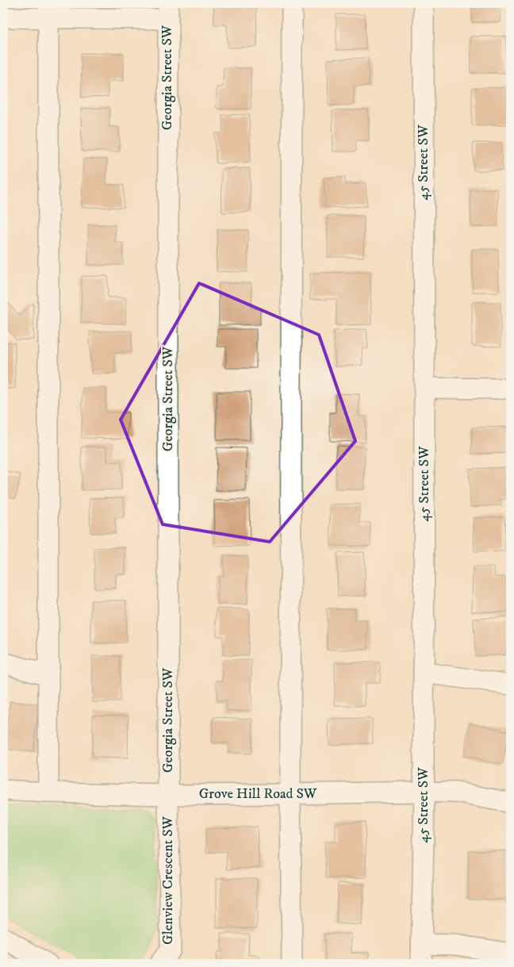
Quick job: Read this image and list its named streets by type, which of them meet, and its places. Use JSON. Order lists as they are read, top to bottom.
{
  "streets": {
    "street": [
      "Georgia Street SW",
      "45 Street SW",
      "Grove Hill Road SW",
      "Glenview Crescent SW"
    ]
  },
  "crossings": [
    ["Georgia Street SW", "Grove Hill Road SW"],
    ["Georgia Street SW", "Glenview Crescent SW"],
    ["45 Street SW", "Grove Hill Road SW"],
    ["Grove Hill Road SW", "Glenview Crescent SW"]
  ]
}
